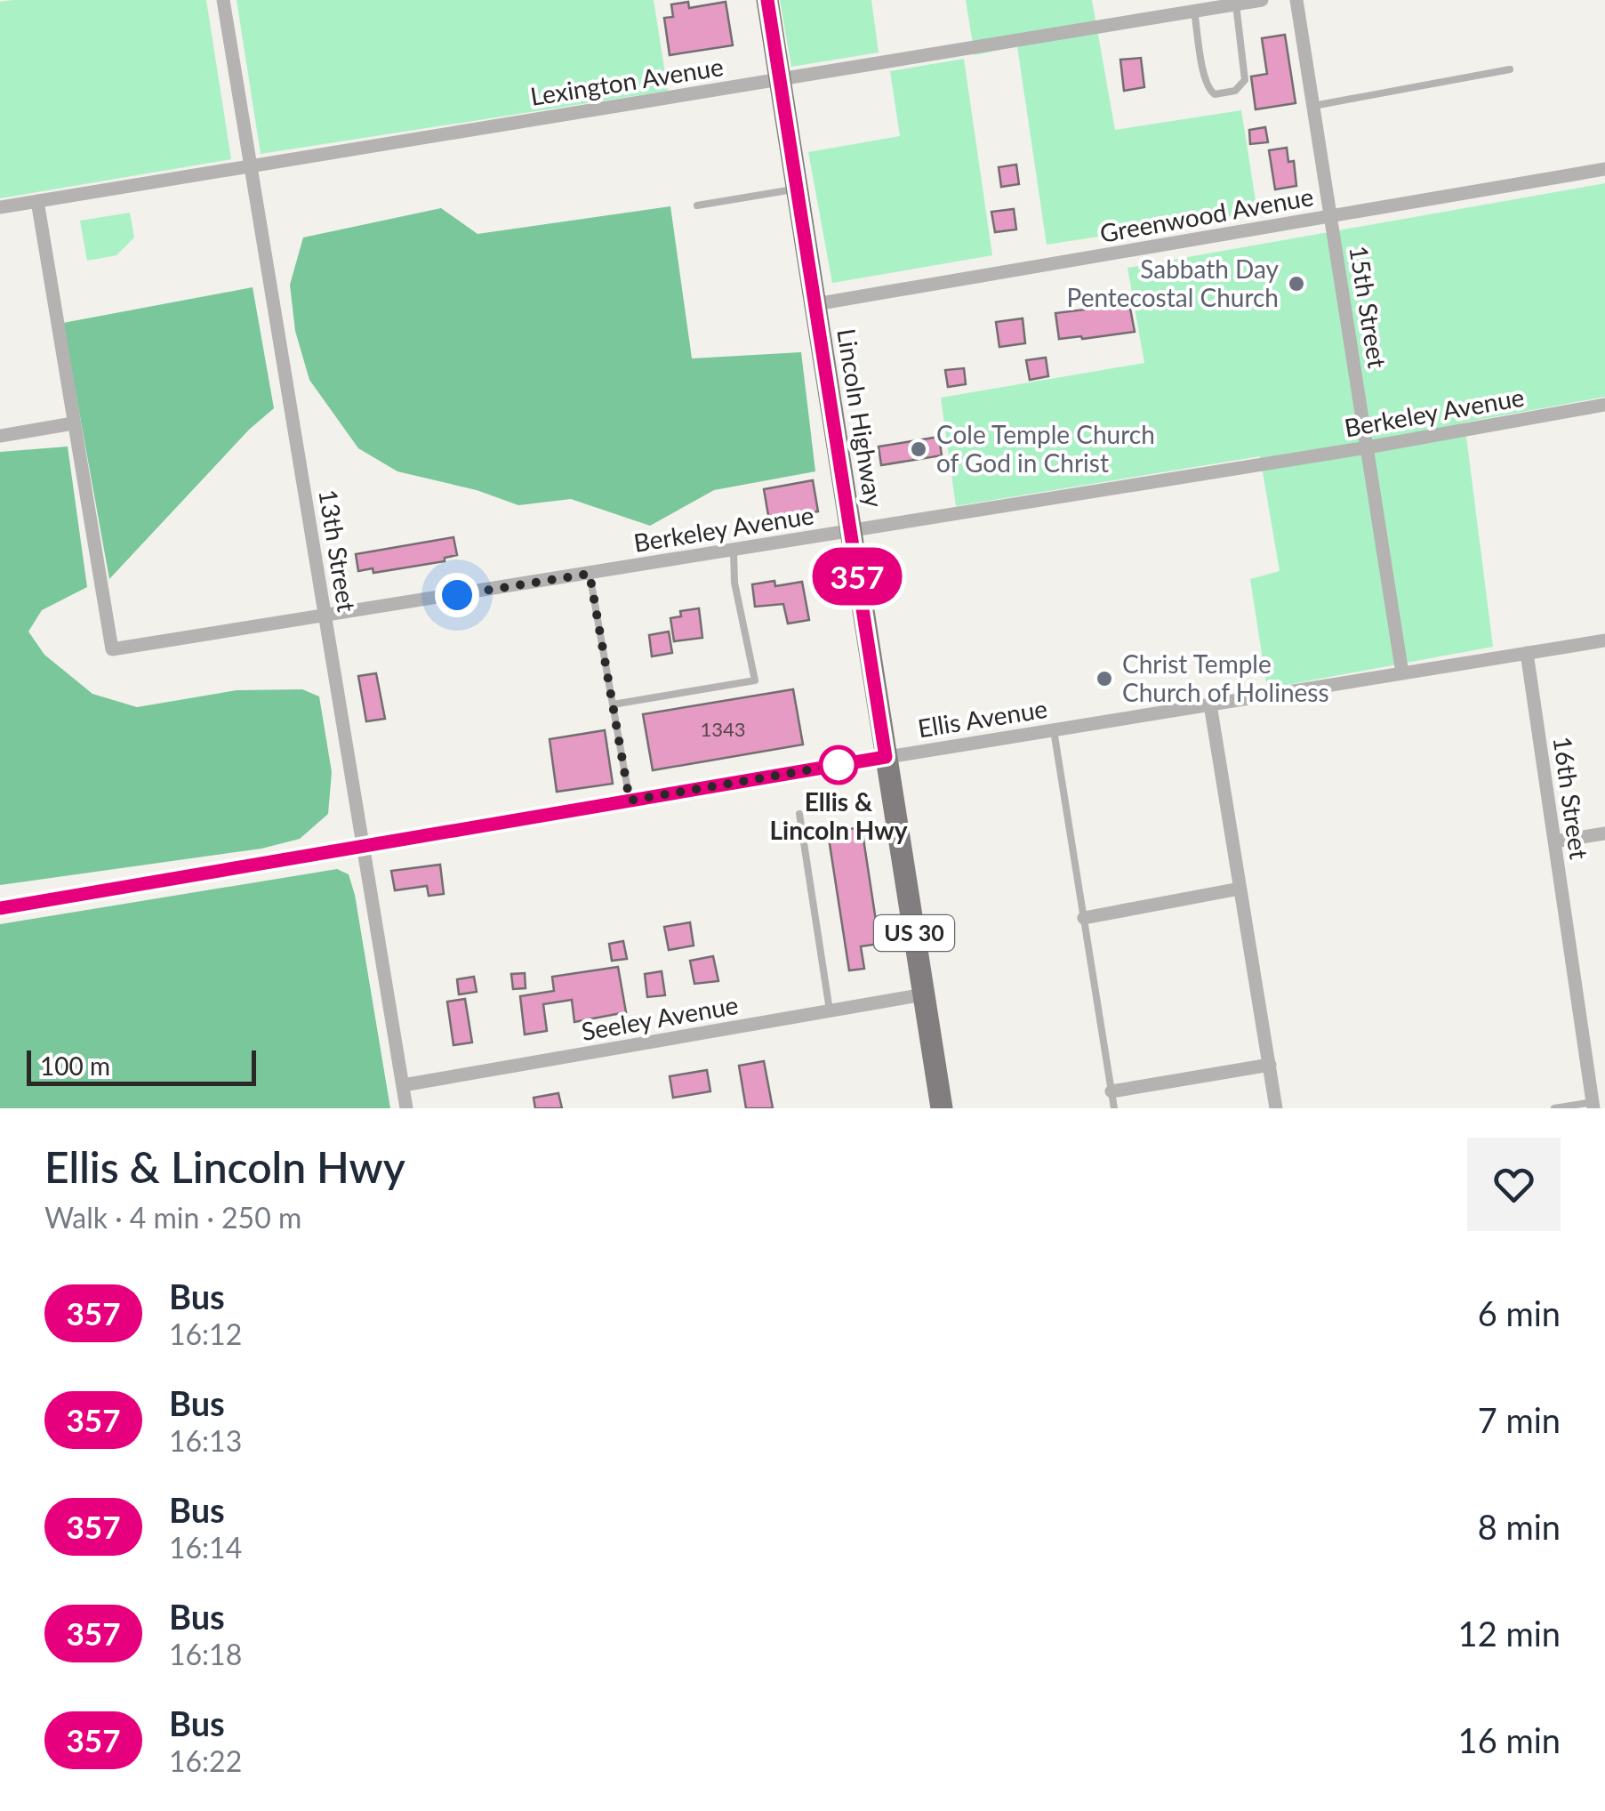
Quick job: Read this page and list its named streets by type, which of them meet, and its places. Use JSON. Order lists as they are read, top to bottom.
{
  "streets": {
    "main road": ["Lincoln Highway", "US 30"],
    "street": [
      "Lexington Avenue",
      "Greenwood Avenue",
      "15th Street",
      "Berkeley Avenue",
      "13th Street",
      "Ellis Avenue",
      "16th Street",
      "Seeley Avenue"
    ]
  },
  "crossings": [
    ["Lexington Avenue", "Lincoln Highway"],
    ["Lexington Avenue", "13th Street"],
    ["Greenwood Avenue", "15th Street"],
    ["Greenwood Avenue", "Lincoln Highway"],
    ["15th Street", "Berkeley Avenue"],
    ["15th Street", "Ellis Avenue"],
    ["Berkeley Avenue", "Lincoln Highway"],
    ["Berkeley Avenue", "13th Street"],
    ["Lincoln Highway", "Ellis Avenue"],
    ["Lincoln Highway", "Seeley Avenue"],
    ["13th Street", "Ellis Avenue"],
    ["13th Street", "Seeley Avenue"],
    ["Ellis Avenue", "16th Street"]
  ],
  "places": [
    "Sabbath Day Pentecostal Church",
    "Cole Temple Church of God in Christ",
    "Christ Temple Church of Holiness",
    "Ellis & Lincoln Hwy"
  ],
  "lines": ["bus line 357"],
  "house_numbers": ["1343"],
  "scale_bar": "100 m",
  "page": {
    "on_map": "357",
    "scale": "100 m",
    "heading": ["Ellis & Lincoln Hwy", "Walk · 4 min · 250 m"],
    "list": [
      {
        "mark": "357",
        "name": "Bus",
        "note": "16:12",
        "value": "6 min"
      },
      {
        "mark": "357",
        "name": "Bus",
        "note": "16:13",
        "value": "7 min"
      },
      {
        "mark": "357",
        "name": "Bus",
        "note": "16:14",
        "value": "8 min"
      },
      {
        "mark": "357",
        "name": "Bus",
        "note": "16:18",
        "value": "12 min"
      },
      {
        "mark": "357",
        "name": "Bus",
        "note": "16:22",
        "value": "16 min"
      }
    ]
  }
}
